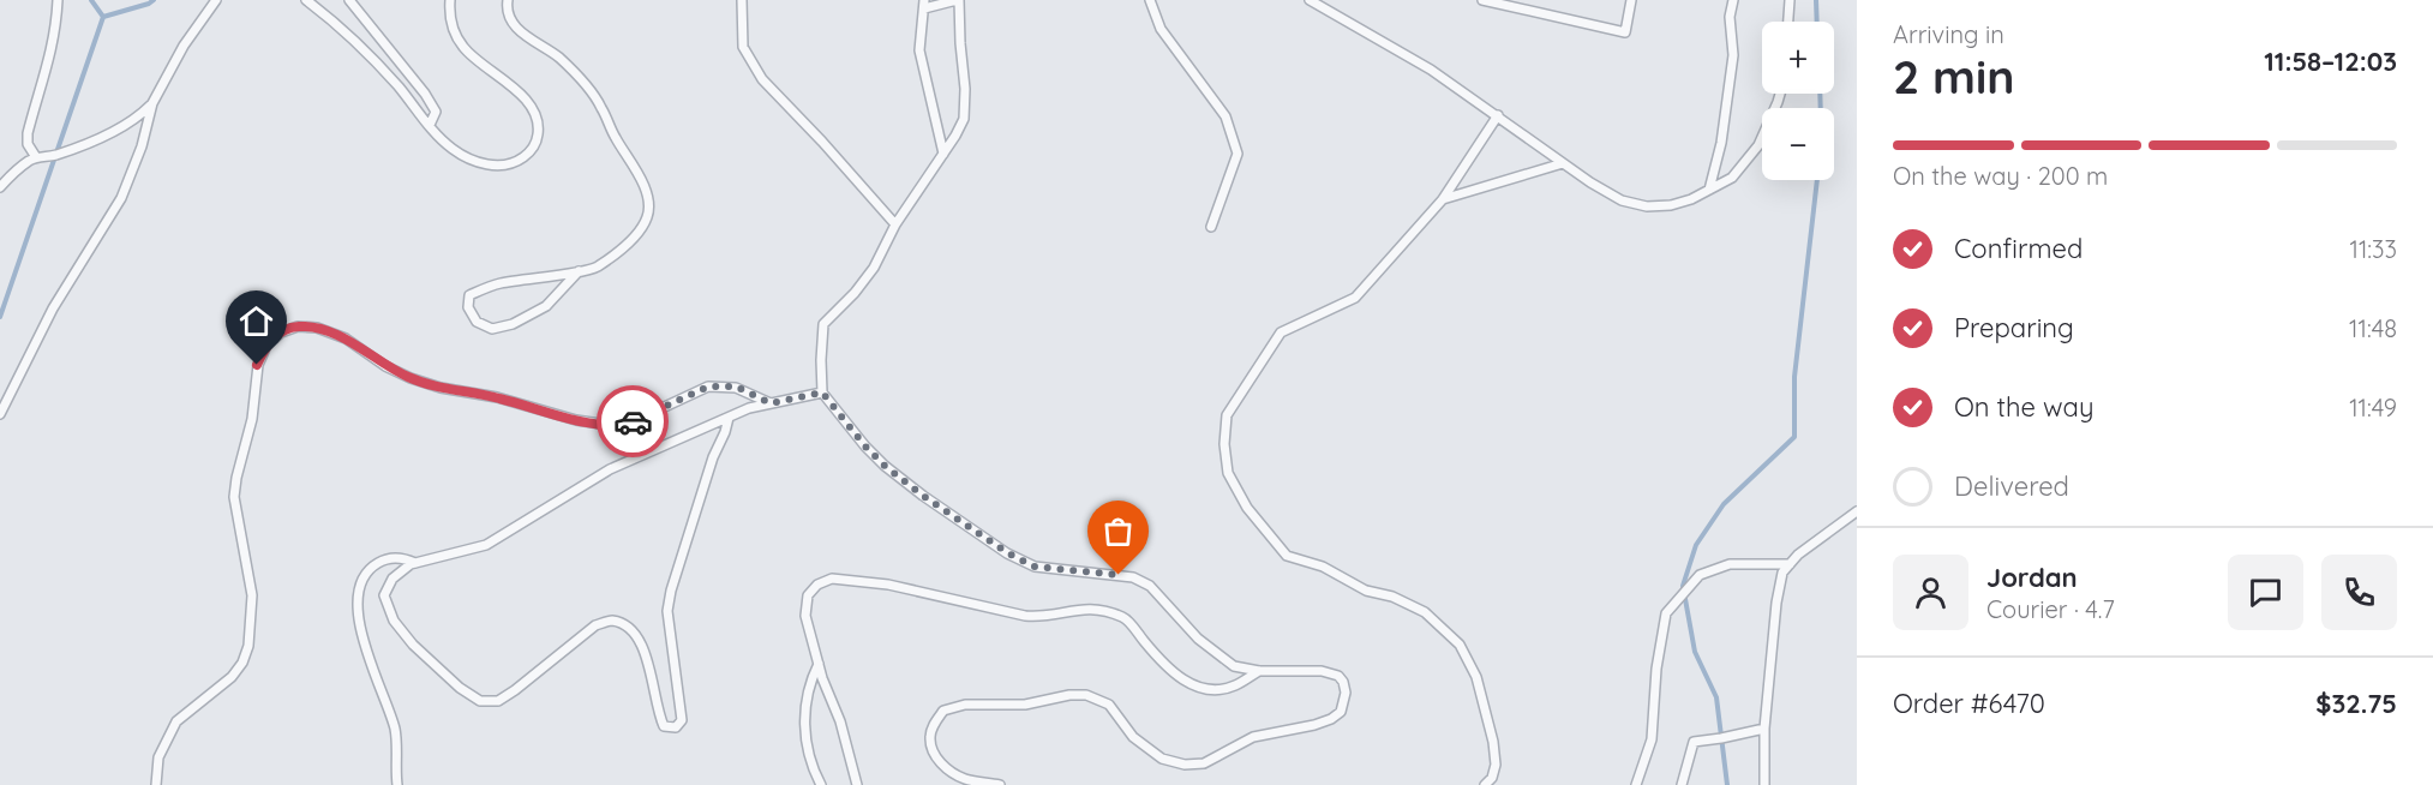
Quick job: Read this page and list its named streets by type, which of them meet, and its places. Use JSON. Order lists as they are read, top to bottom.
{
  "page": {
    "heading": ["2 min", "Arriving in", "11:58–12:03"],
    "panel": [
      "Jordan",
      "Courier · 4.7",
      "Order #6470",
      "$32.75"
    ],
    "map_buttons": ["+", "−"],
    "bar": "On the way · 200 m",
    "list": [
      ["Confirmed", "11:33"],
      ["Preparing", "11:48"],
      ["On the way", "11:49"],
      "Delivered"
    ]
  }
}
